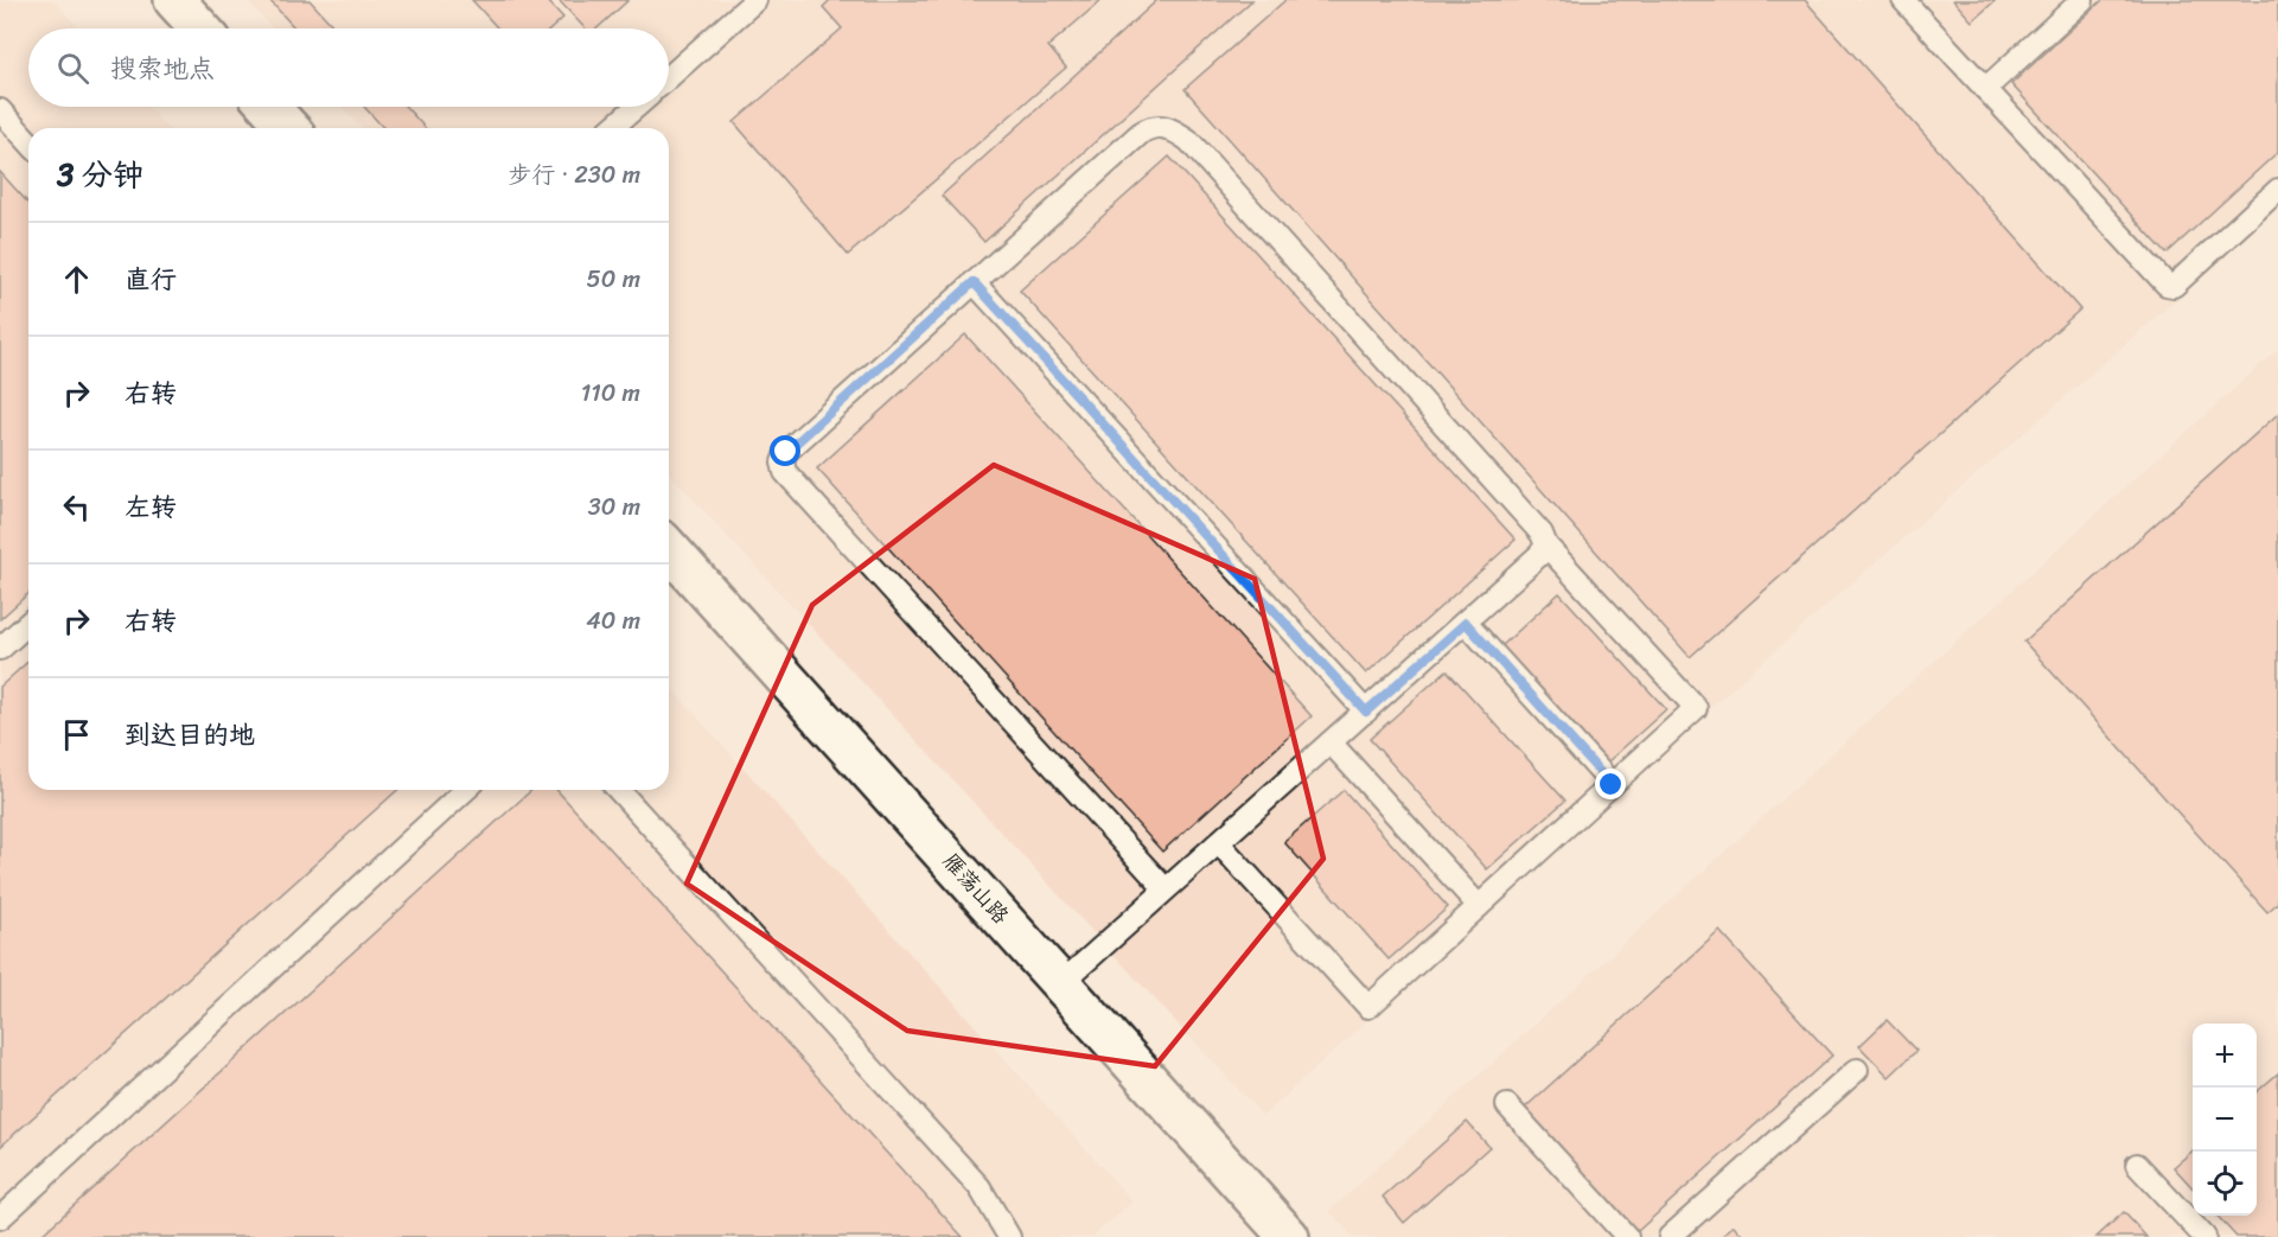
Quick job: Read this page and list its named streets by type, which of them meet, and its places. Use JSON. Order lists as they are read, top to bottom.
{
  "streets": {
    "street": ["雁荡山路"]
  },
  "page": {
    "search": "搜索地点",
    "heading": ["3 分钟", "步行 · 230 m"],
    "list": [
      ["直行", "50 m"],
      ["右转", "110 m"],
      ["左转", "30 m"],
      ["右转", "40 m"],
      "到达目的地"
    ],
    "map_buttons": ["+", "−"]
  }
}
